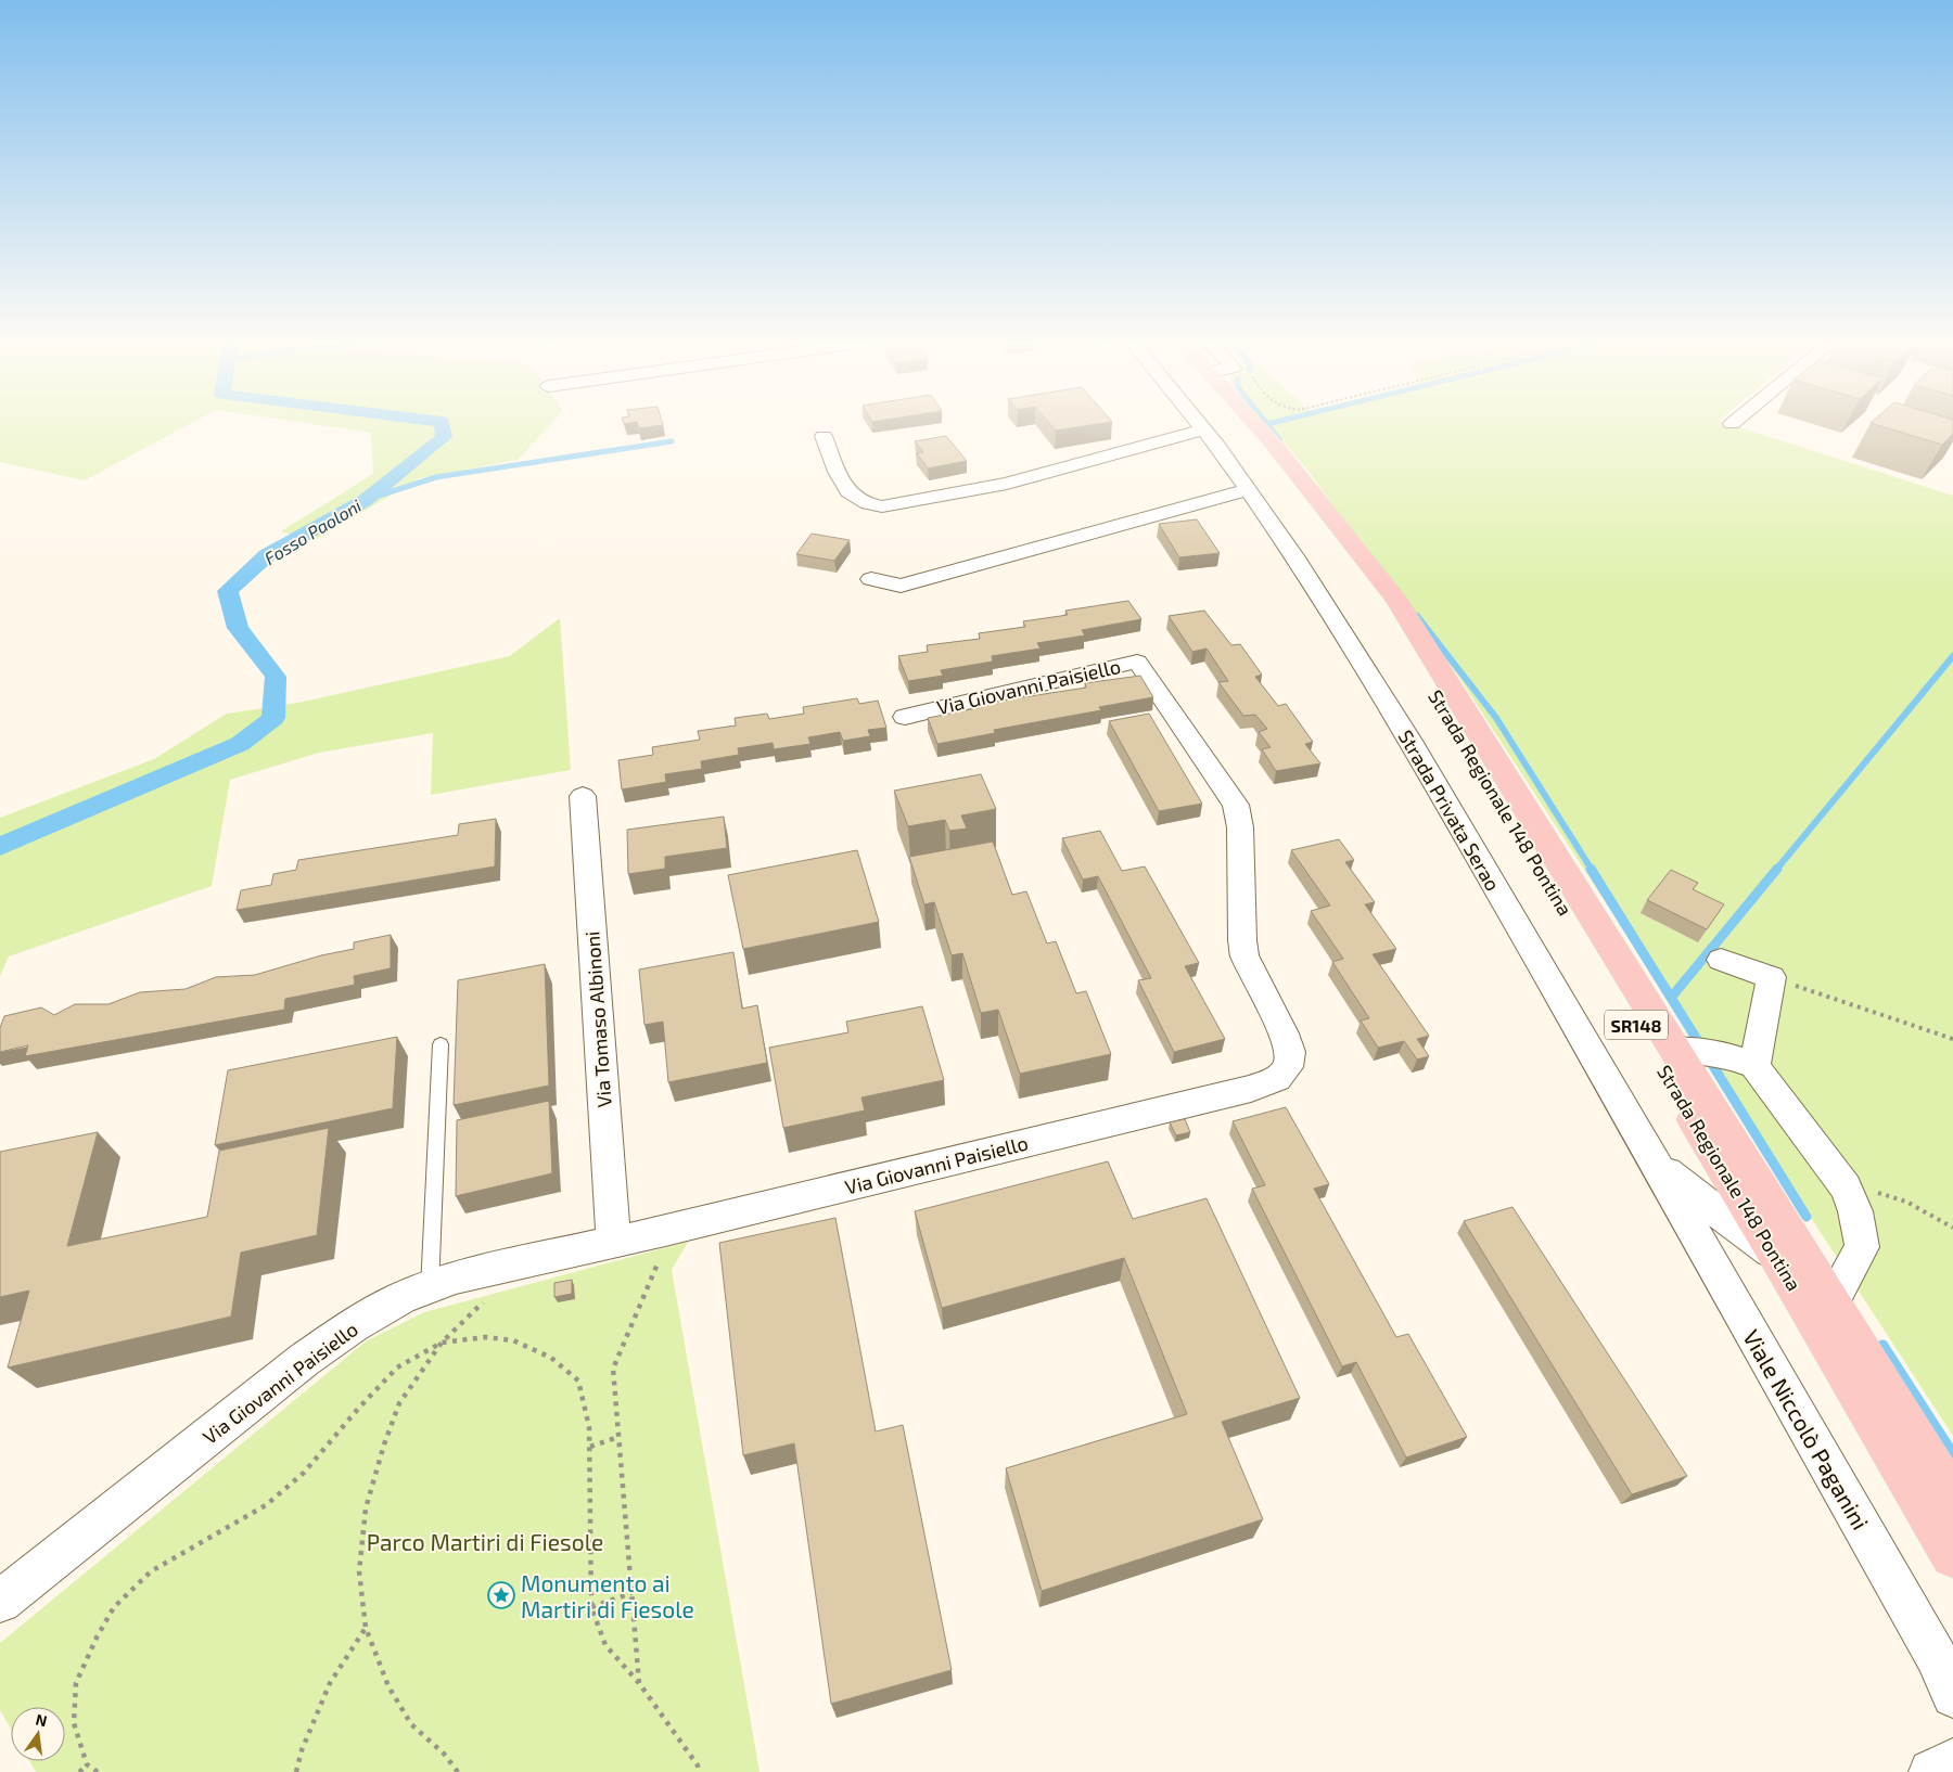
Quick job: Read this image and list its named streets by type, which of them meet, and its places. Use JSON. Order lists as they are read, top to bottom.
{
  "streets": {
    "main road": ["Strada Regionale 148 Pontina", "SR148"],
    "street": [
      "Via Giovanni Paisiello",
      "Strada Privata Serao",
      "Via Tomaso Albinoni",
      "Viale Niccolò Paganini"
    ]
  },
  "crossings": [
    ["Via Giovanni Paisiello", "Via Tomaso Albinoni"],
    ["Strada Regionale 148 Pontina", "Strada Privata Serao"],
    ["Strada Privata Serao", "Viale Niccolò Paganini"]
  ],
  "water": ["Fosso Paoloni"],
  "parks": ["Parco Martiri di Fiesole"],
  "places": {
    "place": ["Monumento ai Martiri di Fiesole"]
  },
  "north": "top"
}
